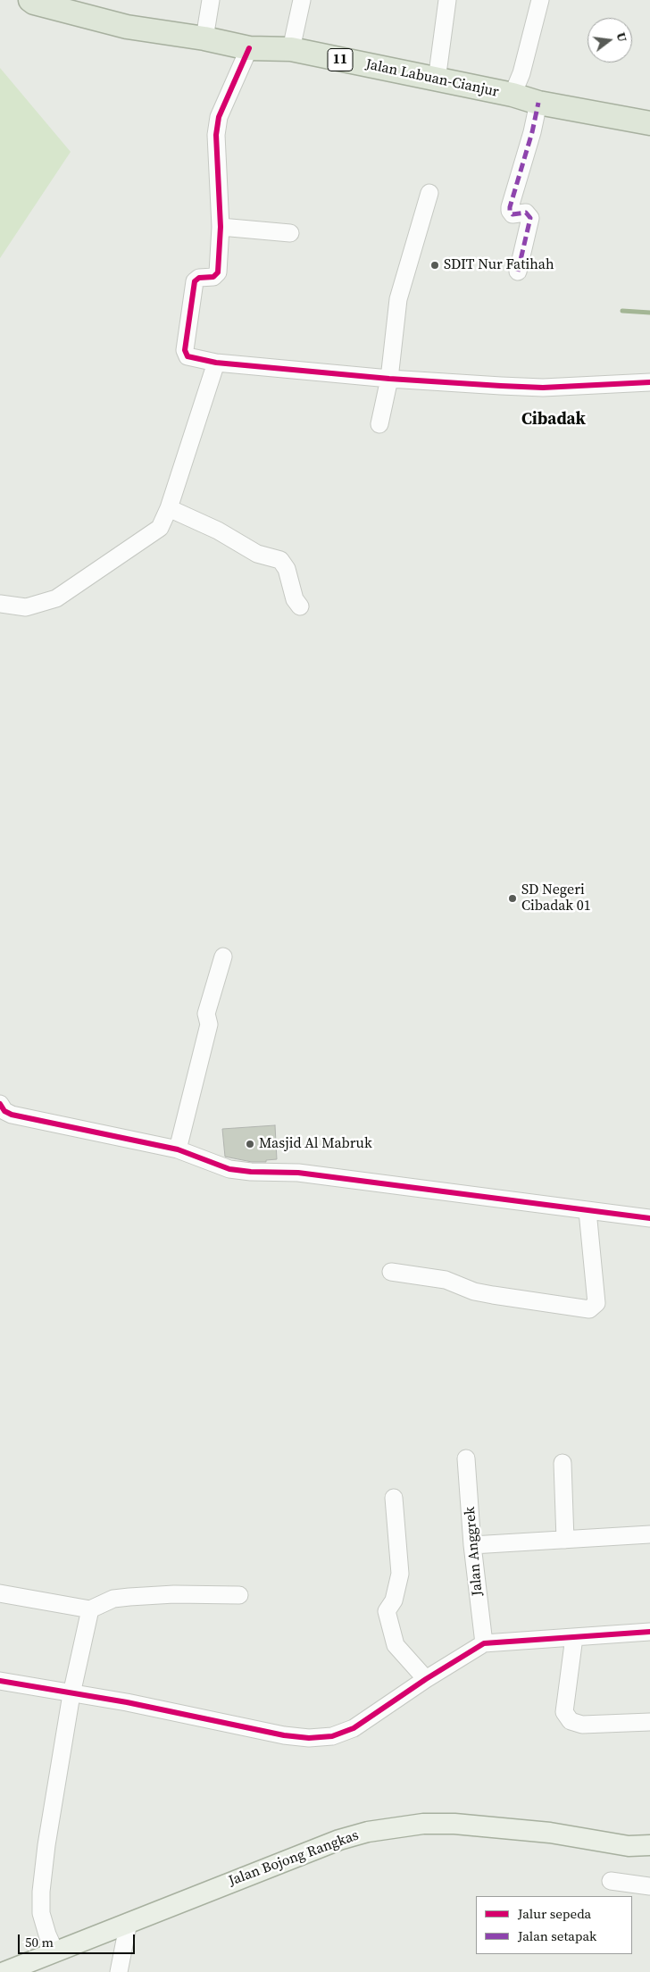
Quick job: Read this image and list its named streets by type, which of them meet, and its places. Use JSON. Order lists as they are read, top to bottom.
{
  "streets": {
    "highway": ["11", "Jalan Labuan-Cianjur"],
    "main road": ["Jalan Bojong Rangkas"],
    "street": ["Jalan Anggrek"]
  },
  "districts": ["Cibadak"],
  "places": ["SDIT Nur Fatihah", "SD Negeri Cibadak 01", "Masjid Al Mabruk"],
  "legend": ["Jalur sepeda", "Jalan setapak"],
  "scale_bar": "50 m",
  "north": "right"
}
